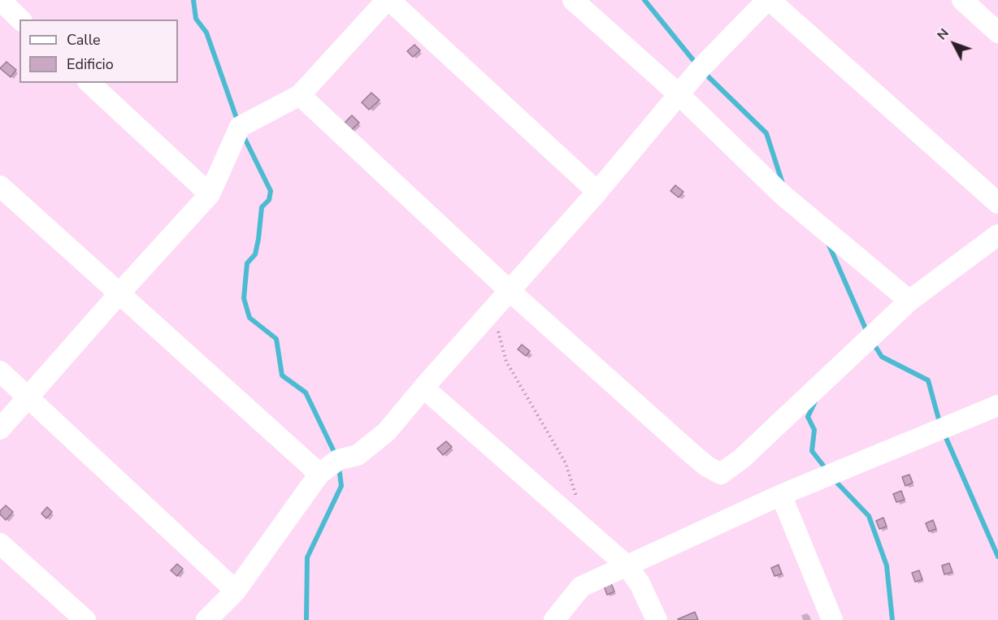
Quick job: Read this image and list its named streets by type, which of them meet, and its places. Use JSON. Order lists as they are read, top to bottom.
{
  "legend": ["Calle", "Edificio"],
  "north": "top left"
}
